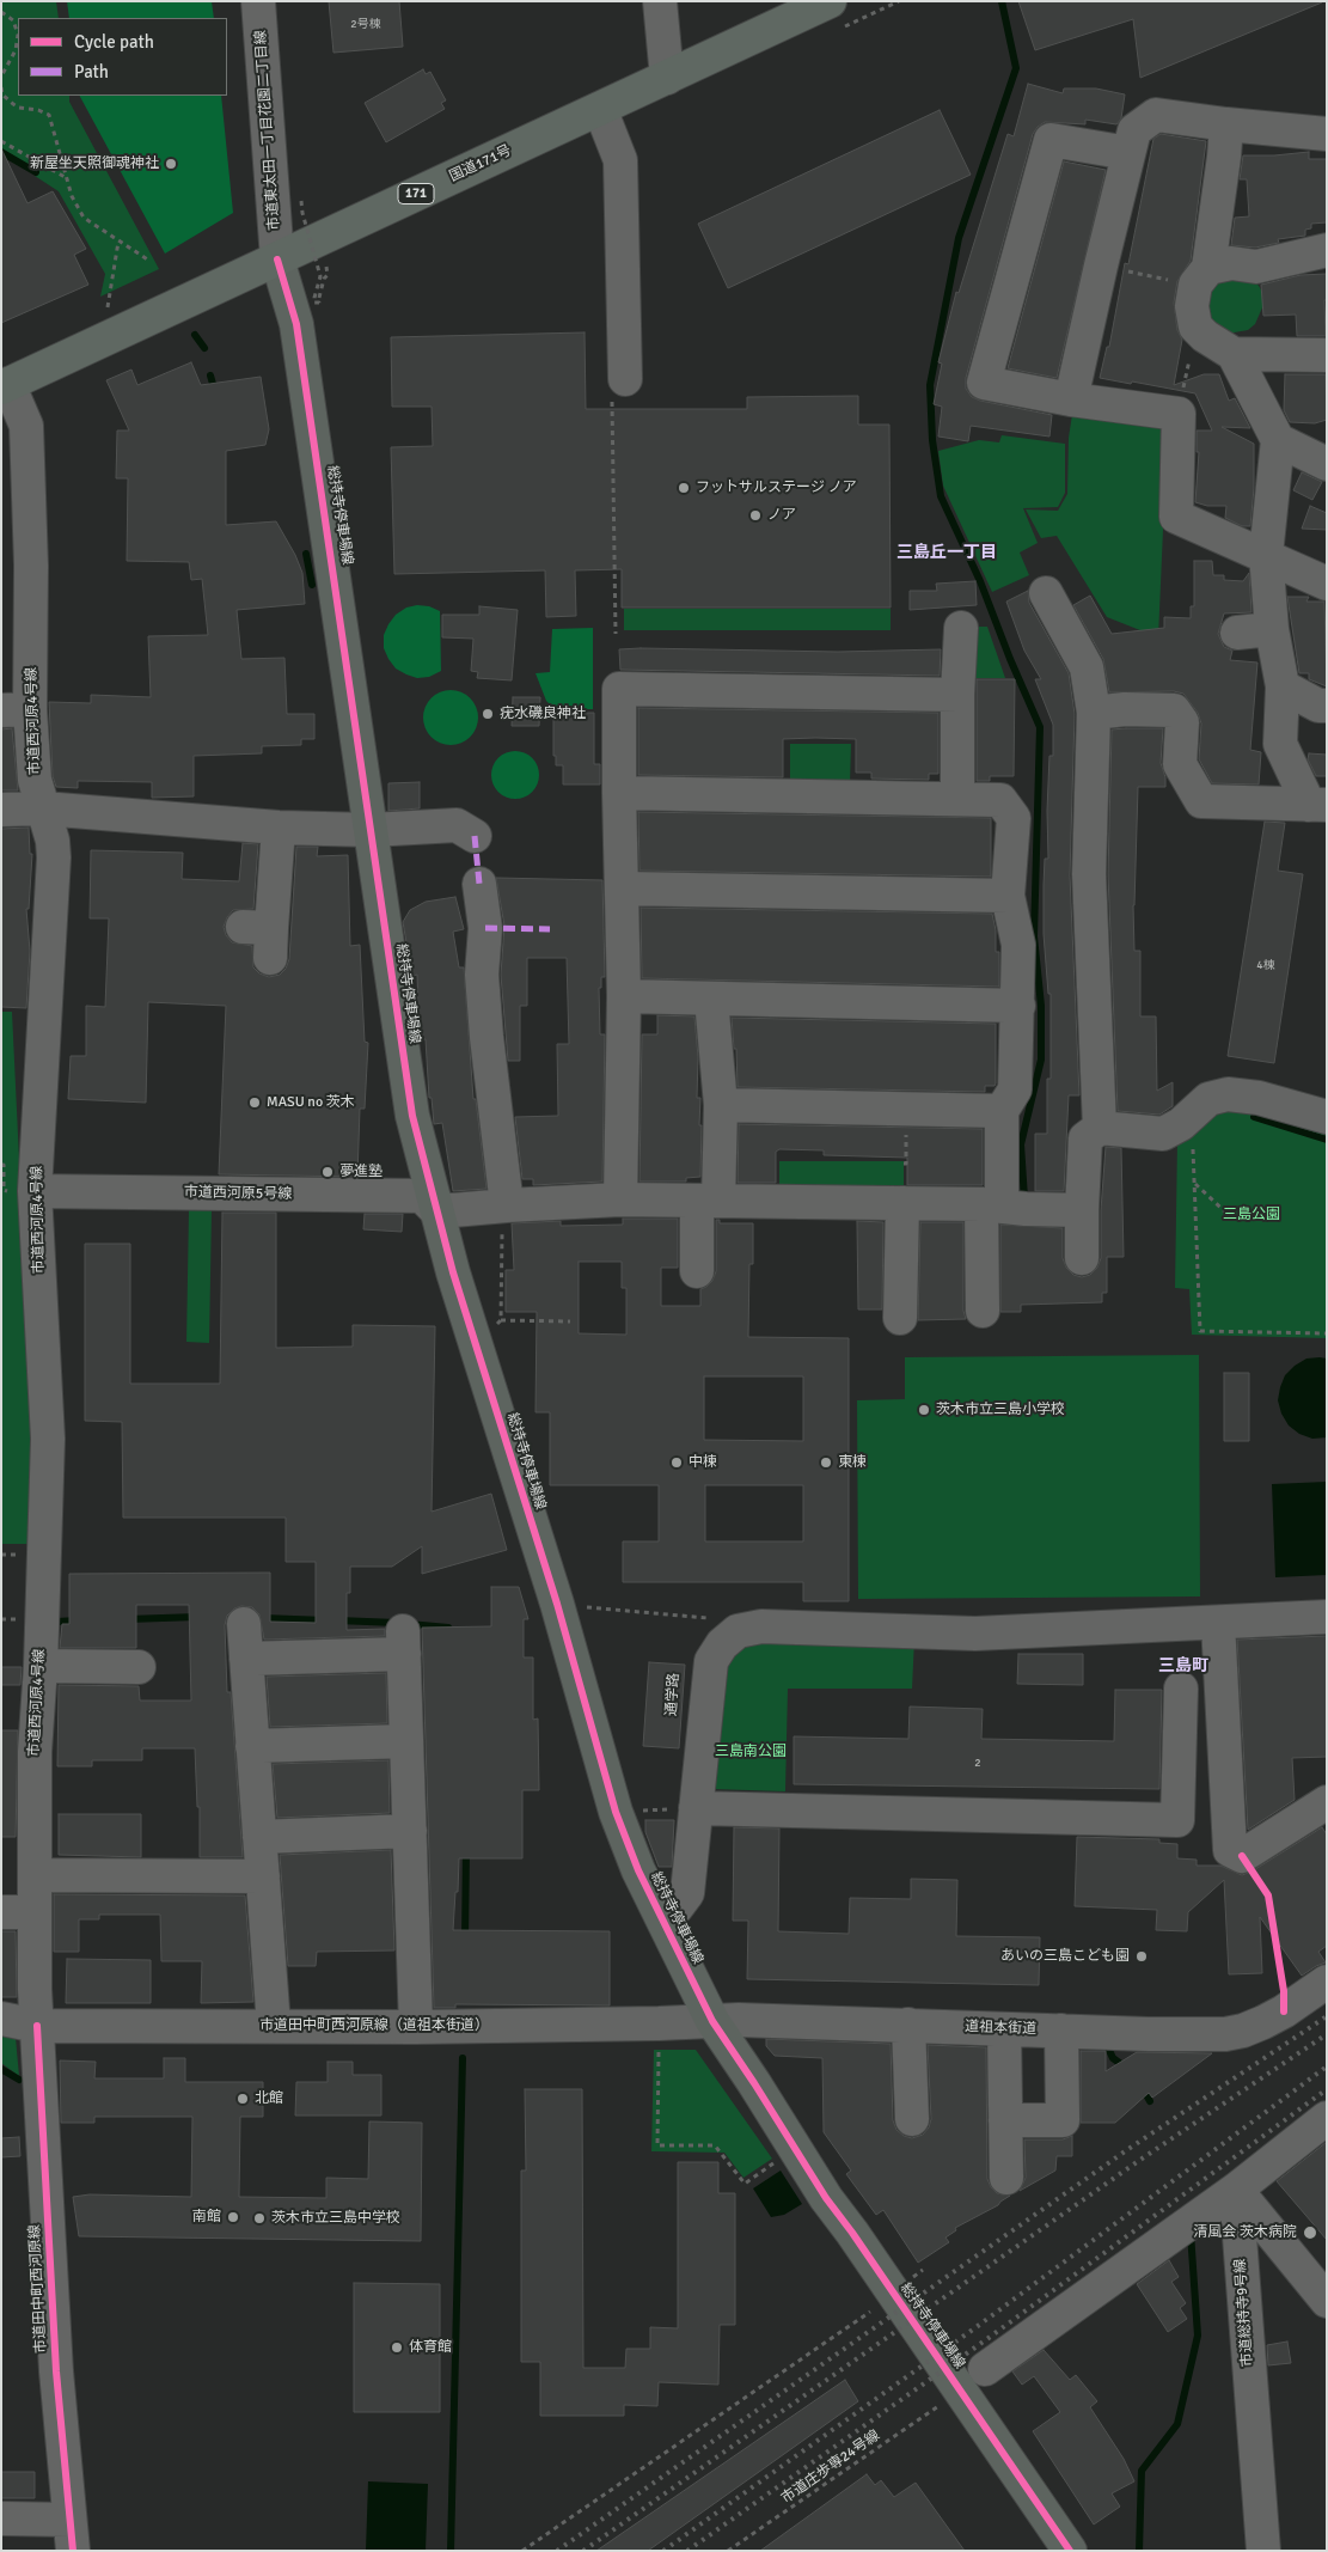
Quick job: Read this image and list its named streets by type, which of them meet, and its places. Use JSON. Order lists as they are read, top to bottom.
{
  "streets": {
    "highway": ["国道171号", "171"],
    "main road": ["総持寺停車場線"],
    "street": [
      "市道東太田一丁目花園二丁目線",
      "市道西河原4号線",
      "市道西河原5号線",
      "市道田中町西河原線（道祖本街道）",
      "道祖本街道",
      "市道田中町西河原線",
      "市道総持寺9号線"
    ],
    "path": ["市道庄歩専24号線"]
  },
  "crossings": [
    ["市道東太田一丁目花園二丁目線", "国道171号"],
    ["市道東太田一丁目花園二丁目線", "総持寺停車場線"],
    ["国道171号", "総持寺停車場線"],
    ["国道171号", "市道西河原4号線"],
    ["総持寺停車場線", "市道西河原5号線"],
    ["総持寺停車場線", "市道田中町西河原線（道祖本街道）"],
    ["総持寺停車場線", "道祖本街道"],
    ["市道西河原4号線", "市道西河原5号線"],
    ["市道西河原4号線", "市道田中町西河原線（道祖本街道）"],
    ["市道西河原4号線", "市道田中町西河原線"],
    ["市道田中町西河原線（道祖本街道）", "道祖本街道"],
    ["市道田中町西河原線（道祖本街道）", "市道田中町西河原線"]
  ],
  "districts": ["三島丘一丁目", "三島町"],
  "parks": ["三島公園", "三島南公園"],
  "places": [
    "新屋坐天照御魂神社",
    "フットサルステージ ノア",
    "ノア",
    "疣水磯良神社",
    "MASU no 茨木",
    "夢進塾",
    "茨木市立三島小学校",
    "中棟",
    "東棟",
    "あいの三島こども園",
    "北館",
    "南館",
    "茨木市立三島中学校",
    "清風会 茨木病院",
    "体育館"
  ],
  "house_numbers": ["2号棟", "4棟", "2"],
  "legend": ["Cycle path", "Path"]
}
